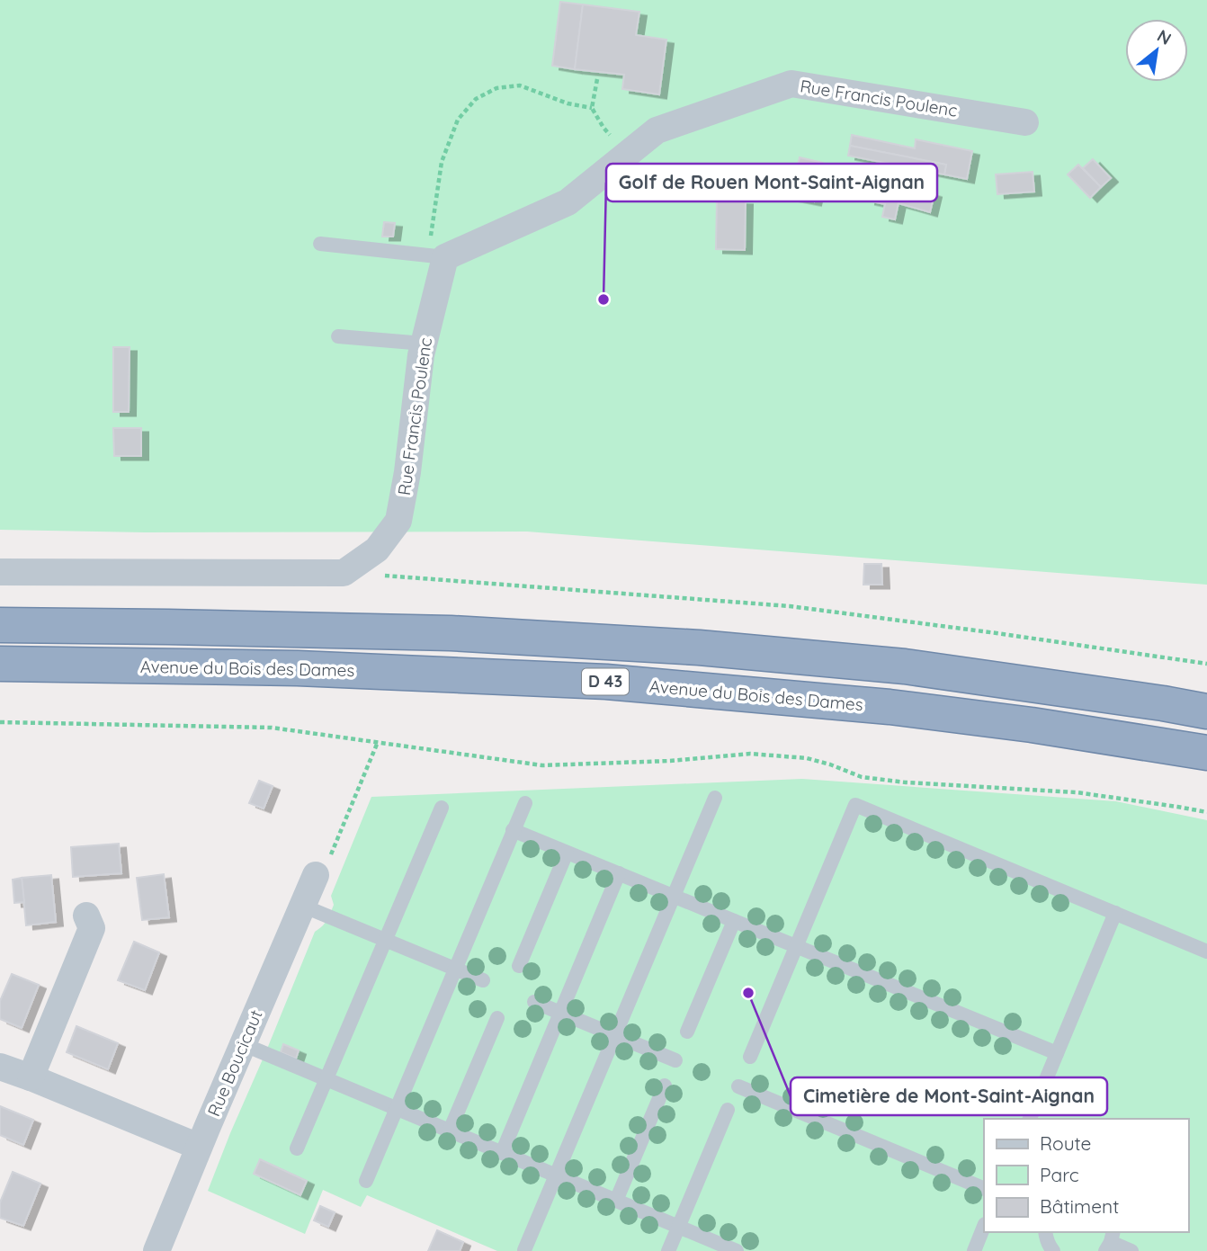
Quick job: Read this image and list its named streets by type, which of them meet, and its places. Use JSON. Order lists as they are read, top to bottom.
{
  "streets": {
    "highway": ["Avenue du Bois des Dames", "D 43"],
    "street": ["Rue Francis Poulenc", "Rue Boucicaut"]
  },
  "places": ["Golf de Rouen Mont-Saint-Aignan", "Cimetière de Mont-Saint-Aignan"],
  "legend": ["Route", "Parc", "Bâtiment"],
  "north": "top right"
}
